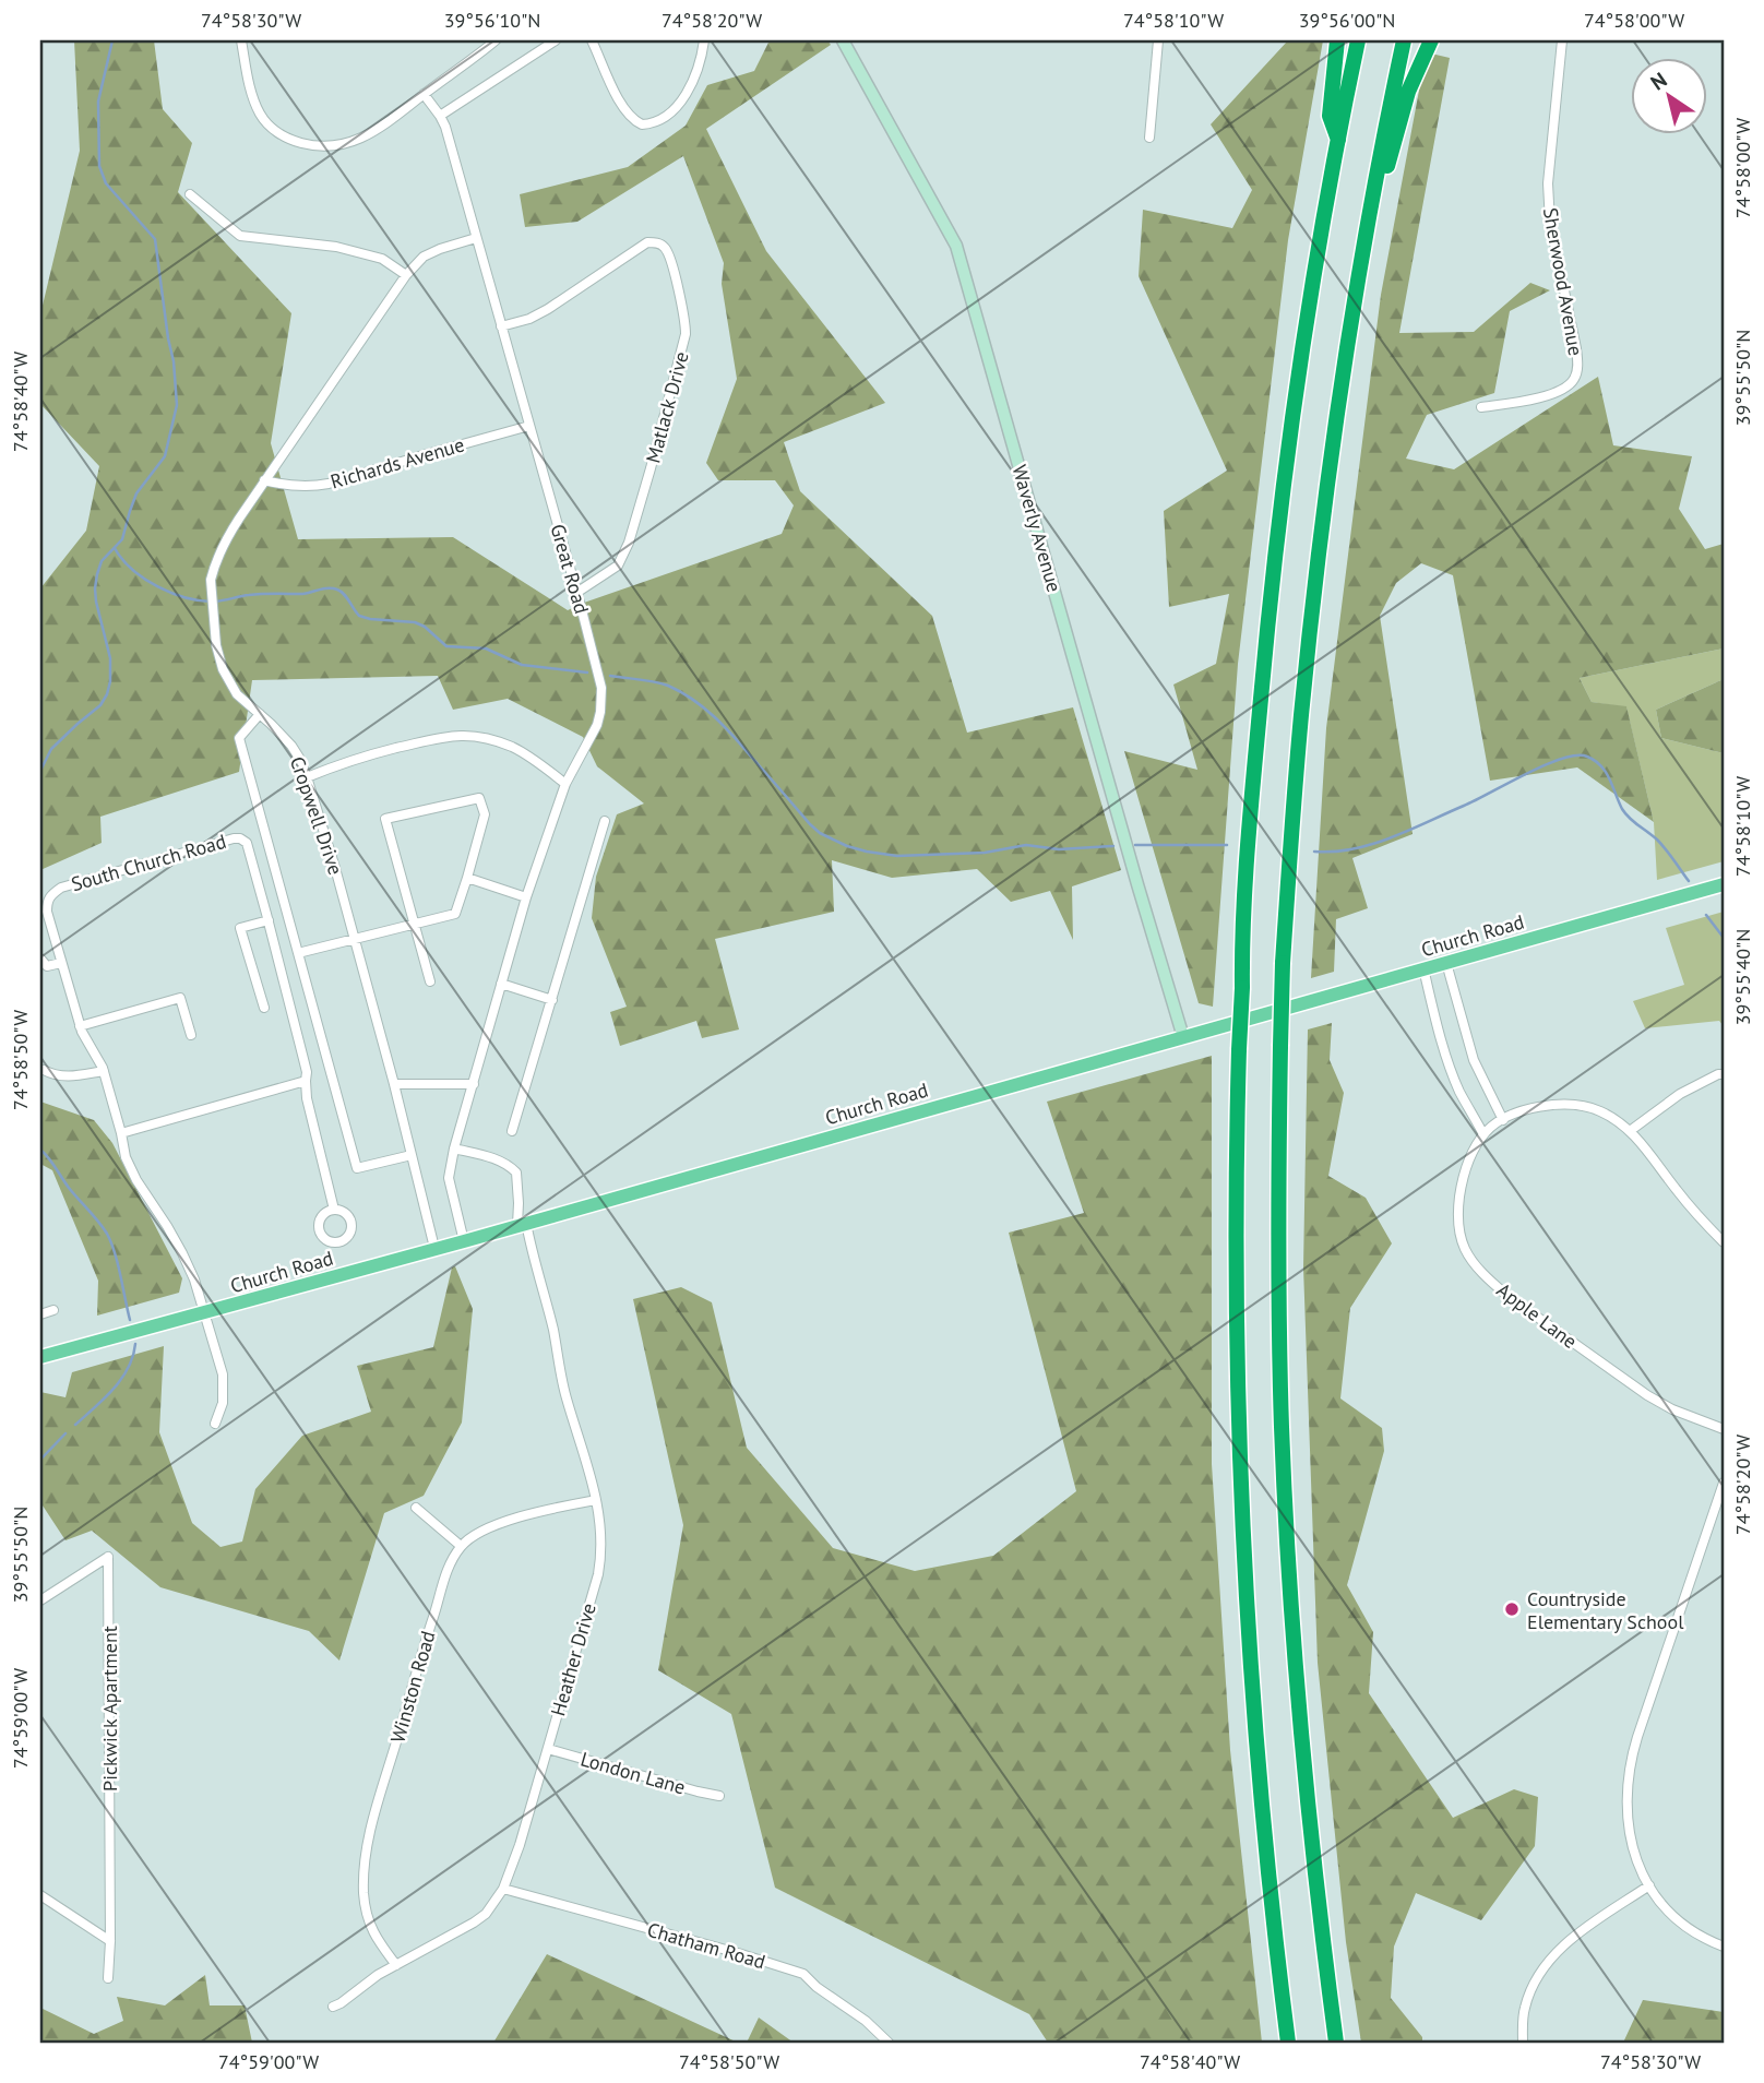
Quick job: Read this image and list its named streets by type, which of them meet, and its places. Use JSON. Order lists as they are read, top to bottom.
{
  "streets": {
    "main road": ["Church Road"],
    "street": [
      "Sherwood Avenue",
      "Matlack Drive",
      "Richards Avenue",
      "Waverly Avenue",
      "Great Road",
      "Cropwell Drive",
      "South Church Road",
      "Apple Lane",
      "Heather Drive",
      "Winston Road",
      "Pickwick Apartment",
      "London Lane",
      "Chatham Road"
    ]
  },
  "crossings": [
    ["Matlack Drive", "Great Road"],
    ["Richards Avenue", "Great Road"],
    ["Richards Avenue", "Cropwell Drive"],
    ["Waverly Avenue", "Church Road"],
    ["Great Road", "Cropwell Drive"],
    ["Great Road", "Church Road"],
    ["Cropwell Drive", "Church Road"],
    ["South Church Road", "Church Road"],
    ["Church Road", "Heather Drive"],
    ["Heather Drive", "Winston Road"],
    ["Heather Drive", "London Lane"],
    ["Heather Drive", "Chatham Road"]
  ],
  "places": ["Countryside Elementary School"],
  "north": "top left",
  "coordinates": [
    "74°58'30\"W",
    "39°56'10\"N",
    "74°58'20\"W",
    "74°58'10\"W",
    "39°56'00\"N",
    "74°58'00\"W",
    "39°55'50\"N",
    "74°58'40\"W",
    "39°55'40\"N",
    "74°58'50\"W",
    "74°59'00\"W"
  ]
}
